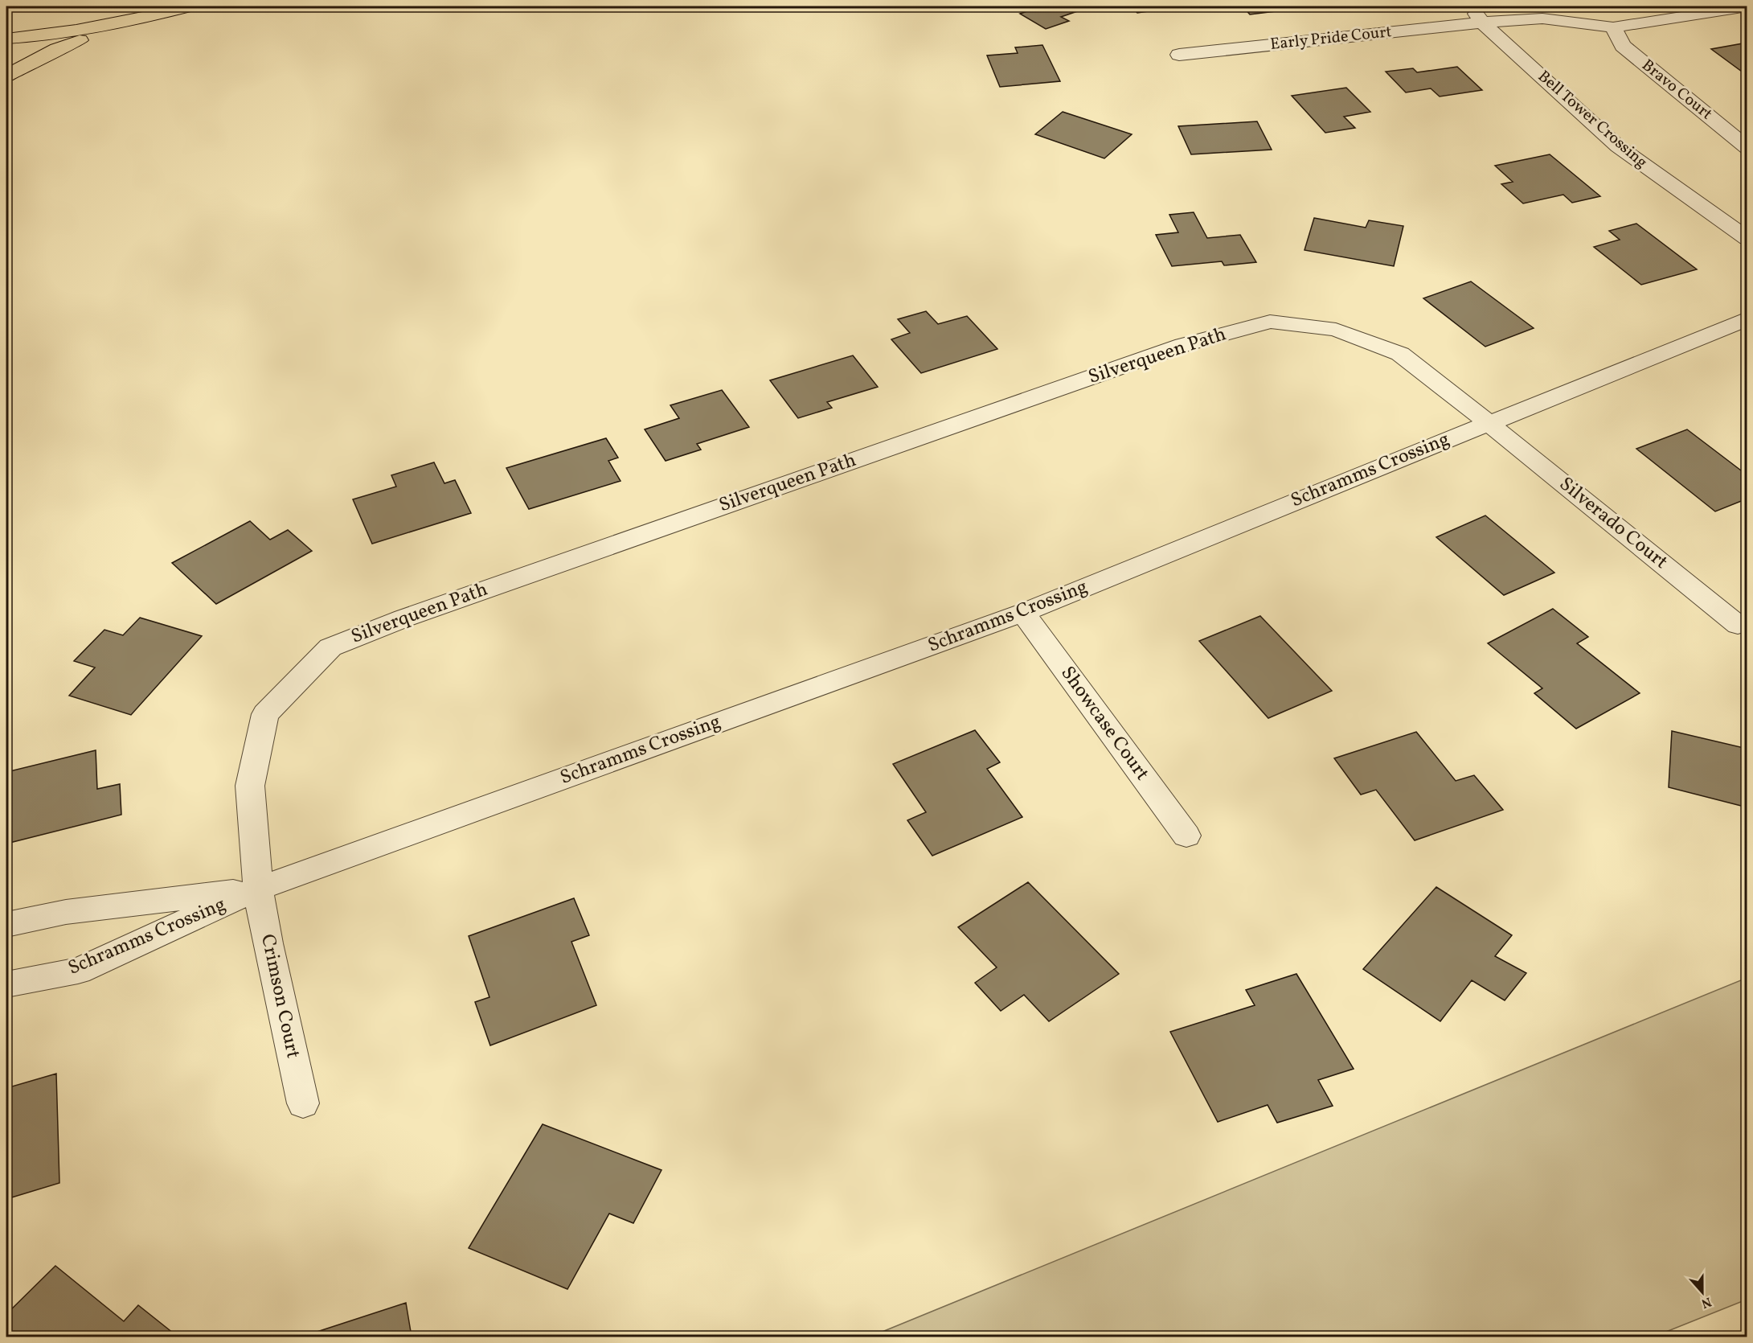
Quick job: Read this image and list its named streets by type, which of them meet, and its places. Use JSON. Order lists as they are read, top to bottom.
{
  "streets": {
    "street": [
      "Early Pride Court",
      "Bravo Court",
      "Bell Tower Crossing",
      "Silverqueen Path",
      "Schramms Crossing",
      "Silverado Court",
      "Showcase Court",
      "Crimson Court"
    ]
  },
  "crossings": [
    ["Early Pride Court", "Bravo Court"],
    ["Early Pride Court", "Bell Tower Crossing"],
    ["Silverqueen Path", "Schramms Crossing"],
    ["Silverqueen Path", "Silverado Court"],
    ["Silverqueen Path", "Crimson Court"],
    ["Schramms Crossing", "Silverado Court"],
    ["Schramms Crossing", "Showcase Court"],
    ["Schramms Crossing", "Crimson Court"]
  ],
  "north": "bottom"
}
